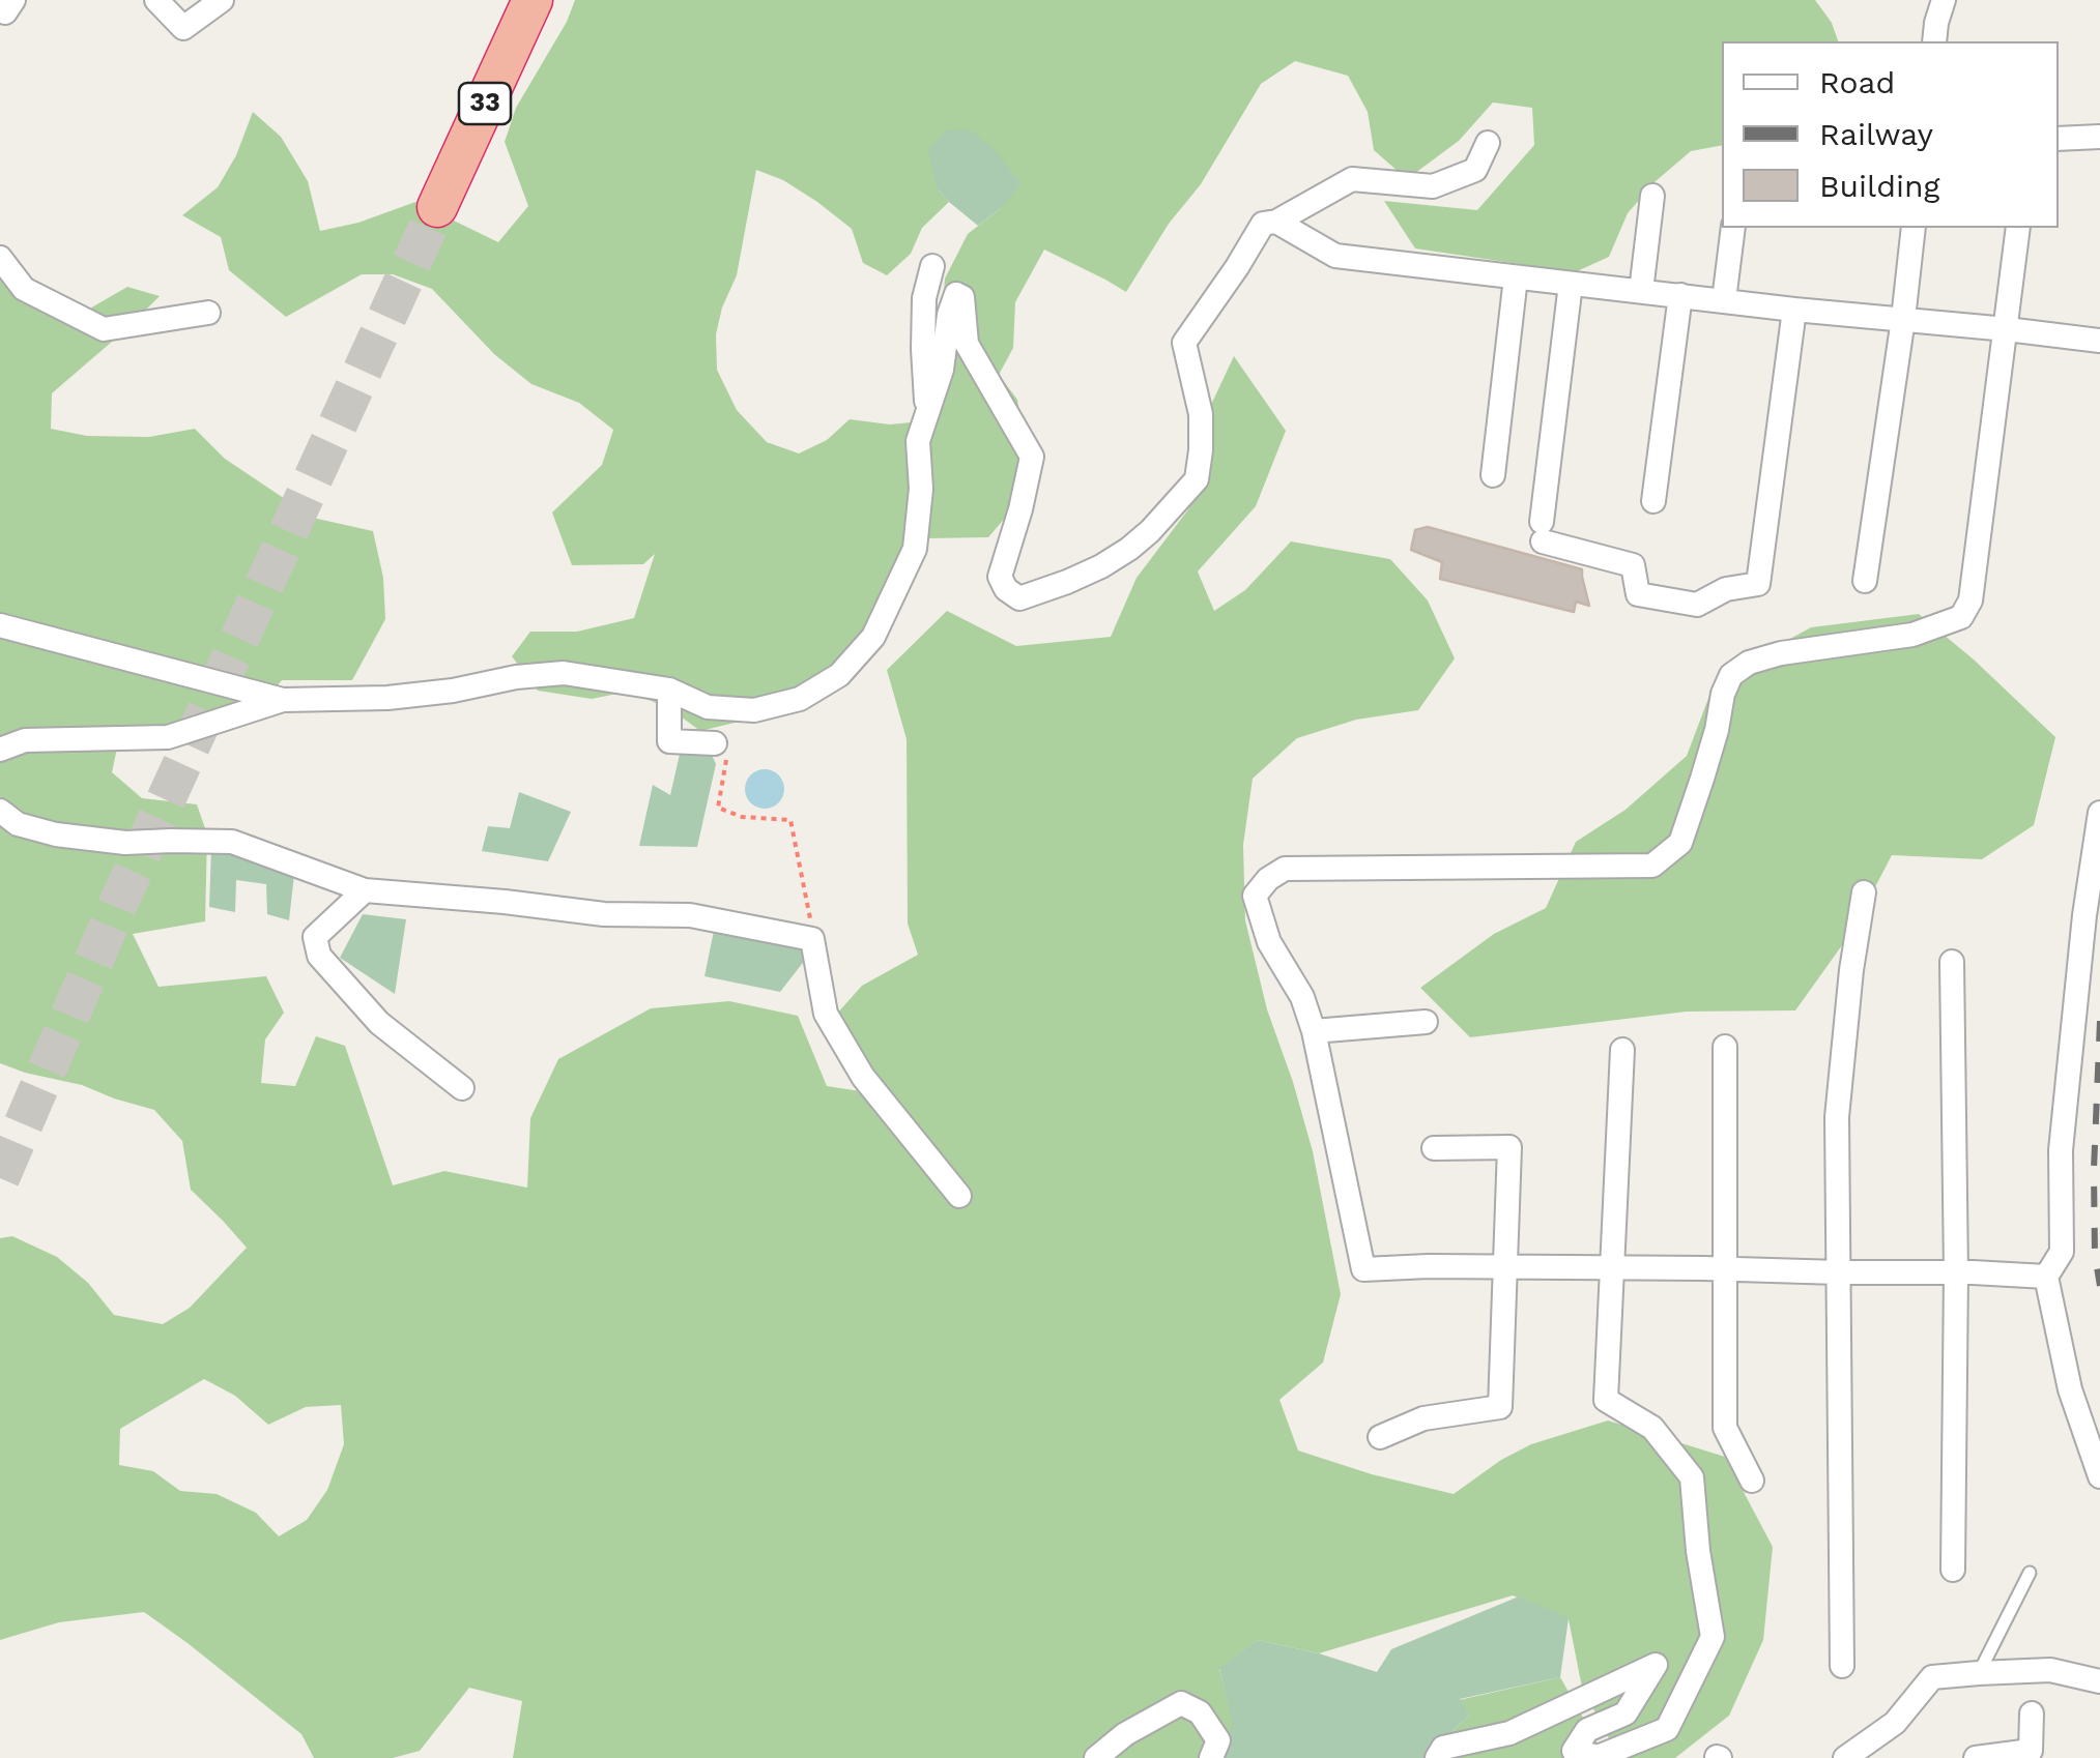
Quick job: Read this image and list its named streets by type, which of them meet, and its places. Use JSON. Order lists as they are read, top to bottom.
{
  "streets": {
    "highway": ["33"]
  },
  "legend": ["Road", "Railway", "Building"]
}
